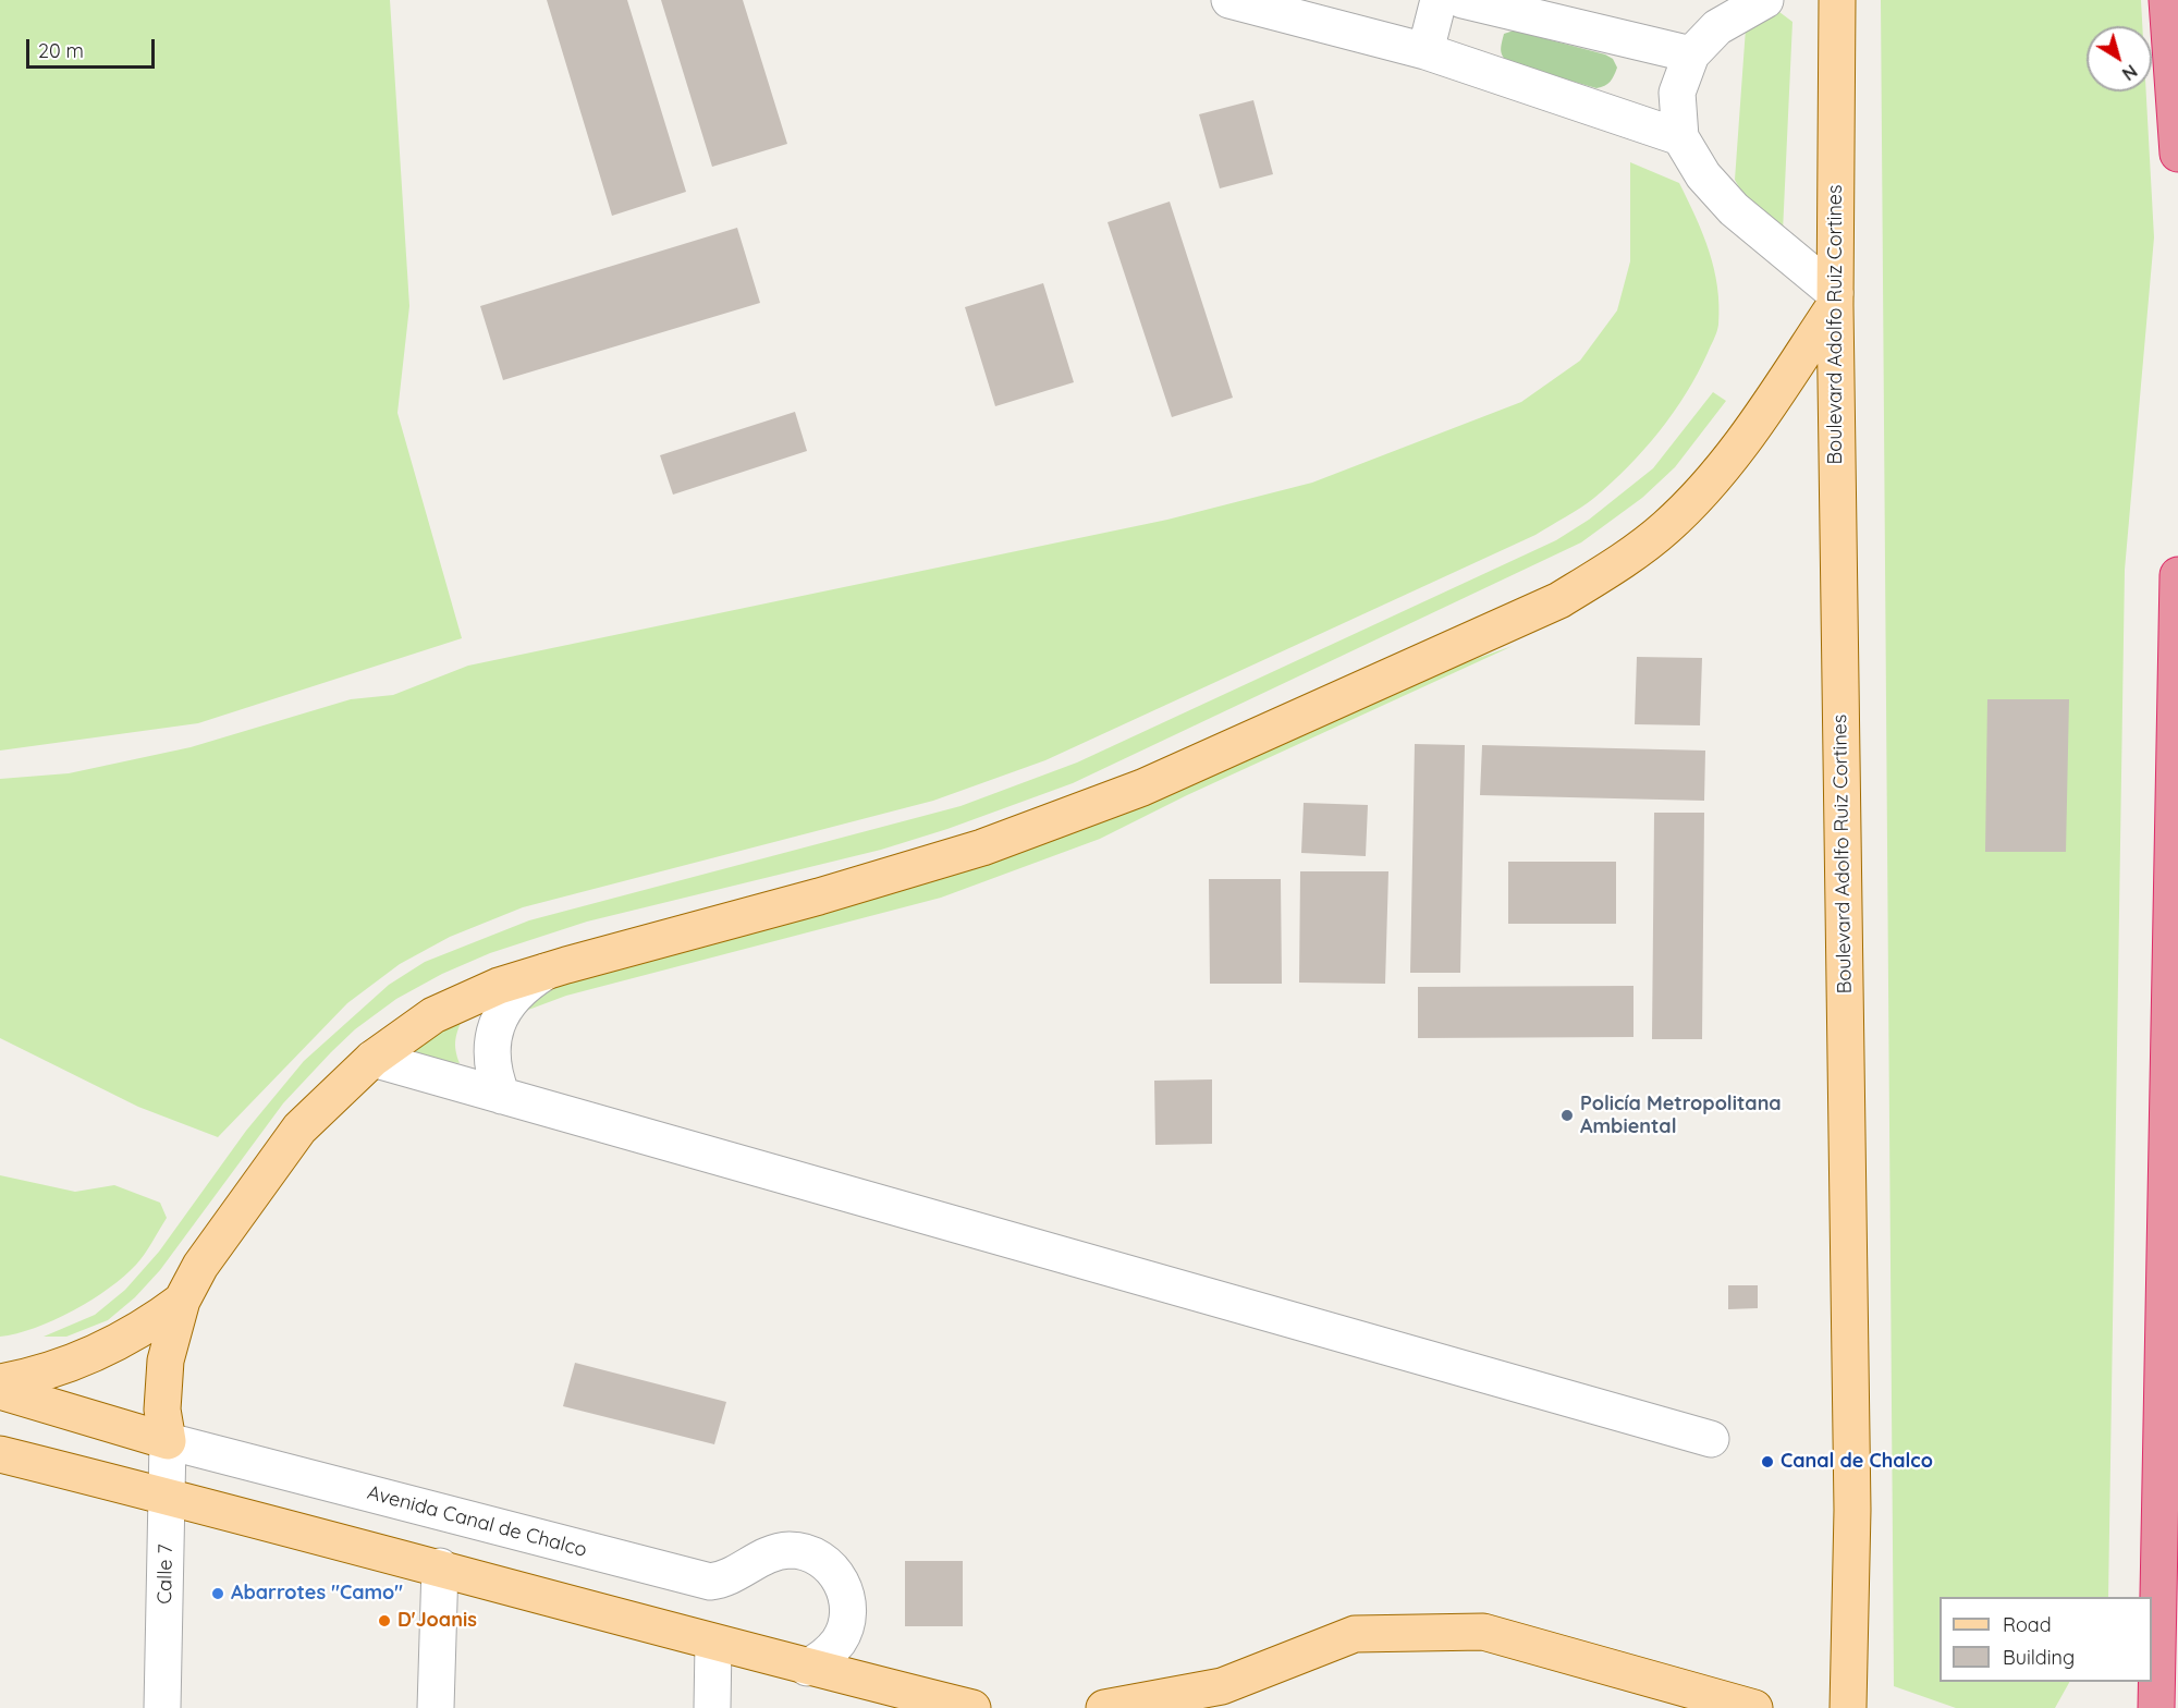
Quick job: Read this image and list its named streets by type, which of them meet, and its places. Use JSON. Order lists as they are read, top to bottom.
{
  "streets": {
    "main road": ["Boulevard Adolfo Ruiz Cortines", "Avenida Canal de Chalco"],
    "street": ["Calle 7"]
  },
  "crossings": [
    ["Avenida Canal de Chalco", "Calle 7"]
  ],
  "places": [
    "Policía Metropolitana Ambiental",
    "Canal de Chalco",
    "Abarrotes \"Camo\"",
    "D'Joanis"
  ],
  "legend": ["Road", "Building"],
  "scale_bar": "20 m",
  "north": "bottom right"
}
